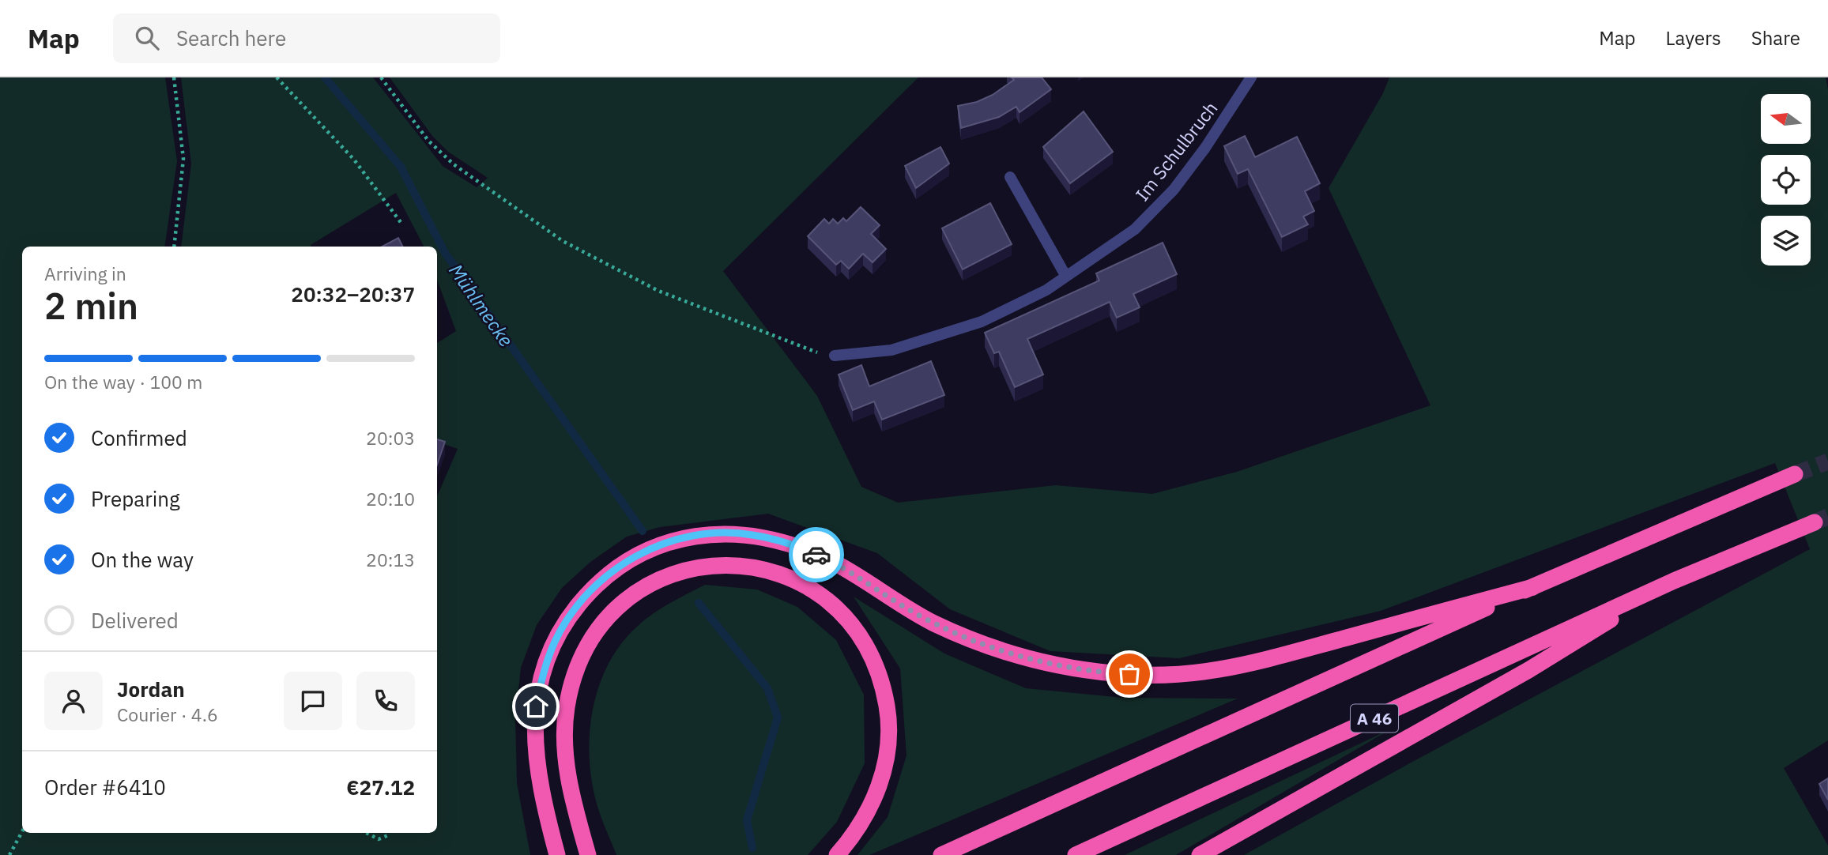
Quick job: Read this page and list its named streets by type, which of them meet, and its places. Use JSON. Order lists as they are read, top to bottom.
{
  "streets": {
    "highway": ["A 46"],
    "street": ["Im Schulbruch"]
  },
  "water": ["Mühlmecke"],
  "north": "left",
  "page": {
    "header": "Map",
    "search": "Search here",
    "nav": ["Map", "Layers", "Share"],
    "heading": ["2 min", "Arriving in", "20:32–20:37"],
    "panel": [
      "Jordan",
      "Courier · 4.6",
      "Order #6410",
      "€27.12"
    ],
    "bar": "On the way · 100 m",
    "list": [
      ["Confirmed", "20:03"],
      ["Preparing", "20:10"],
      ["On the way", "20:13"],
      "Delivered"
    ]
  }
}
